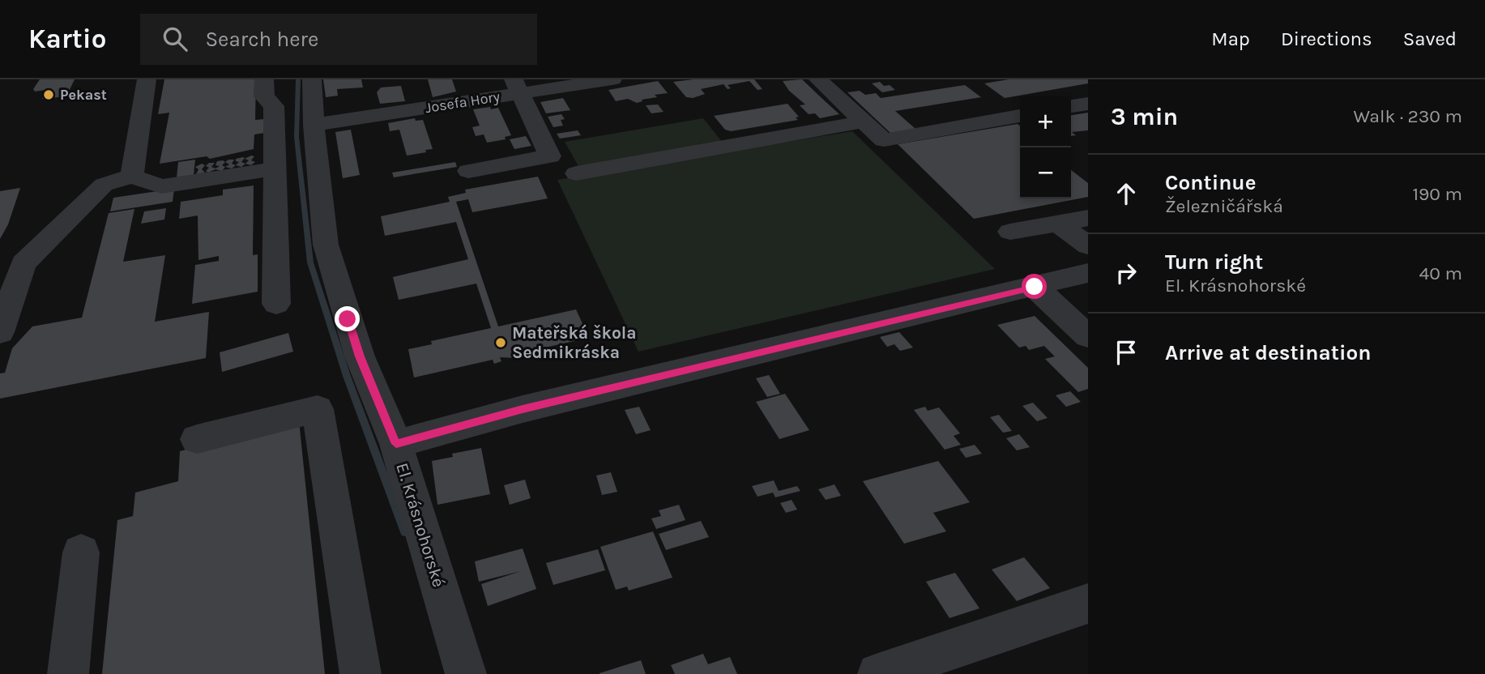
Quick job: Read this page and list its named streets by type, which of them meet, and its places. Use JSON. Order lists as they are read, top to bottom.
{
  "streets": {
    "street": ["Josefa Hory", "El. Krásnohorské"]
  },
  "crossings": [
    ["Josefa Hory", "El. Krásnohorské"]
  ],
  "places": ["Pekast", "Mateřská škola Sedmikráska"],
  "page": {
    "header": "Kartio",
    "search": "Search here",
    "nav": ["Map", "Directions", "Saved"],
    "heading": ["3 min", "Walk · 230 m"],
    "map_buttons": ["+", "−"],
    "list": [
      ["Continue", "Železničářská", "190 m"],
      ["Turn right", "El. Krásnohorské", "40 m"],
      "Arrive at destination"
    ]
  }
}
